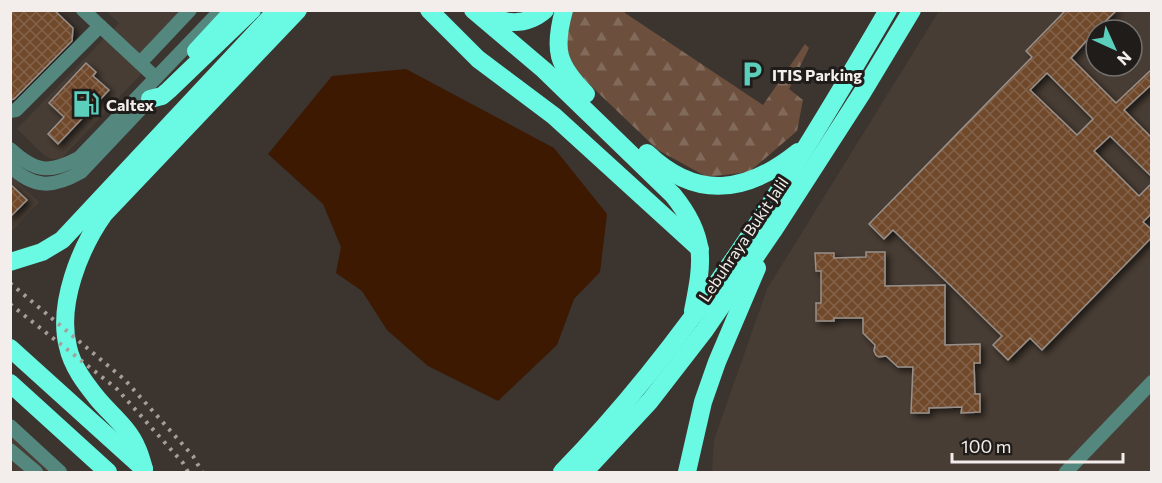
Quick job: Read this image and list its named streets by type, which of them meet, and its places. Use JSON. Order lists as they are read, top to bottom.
{
  "streets": {
    "highway": ["Lebuhraya Bukit Jalil"]
  },
  "places": {
    "parking": ["ITIS Parking"],
    "fuel station": ["Caltex"]
  },
  "scale_bar": "100 m",
  "north": "bottom right"
}
